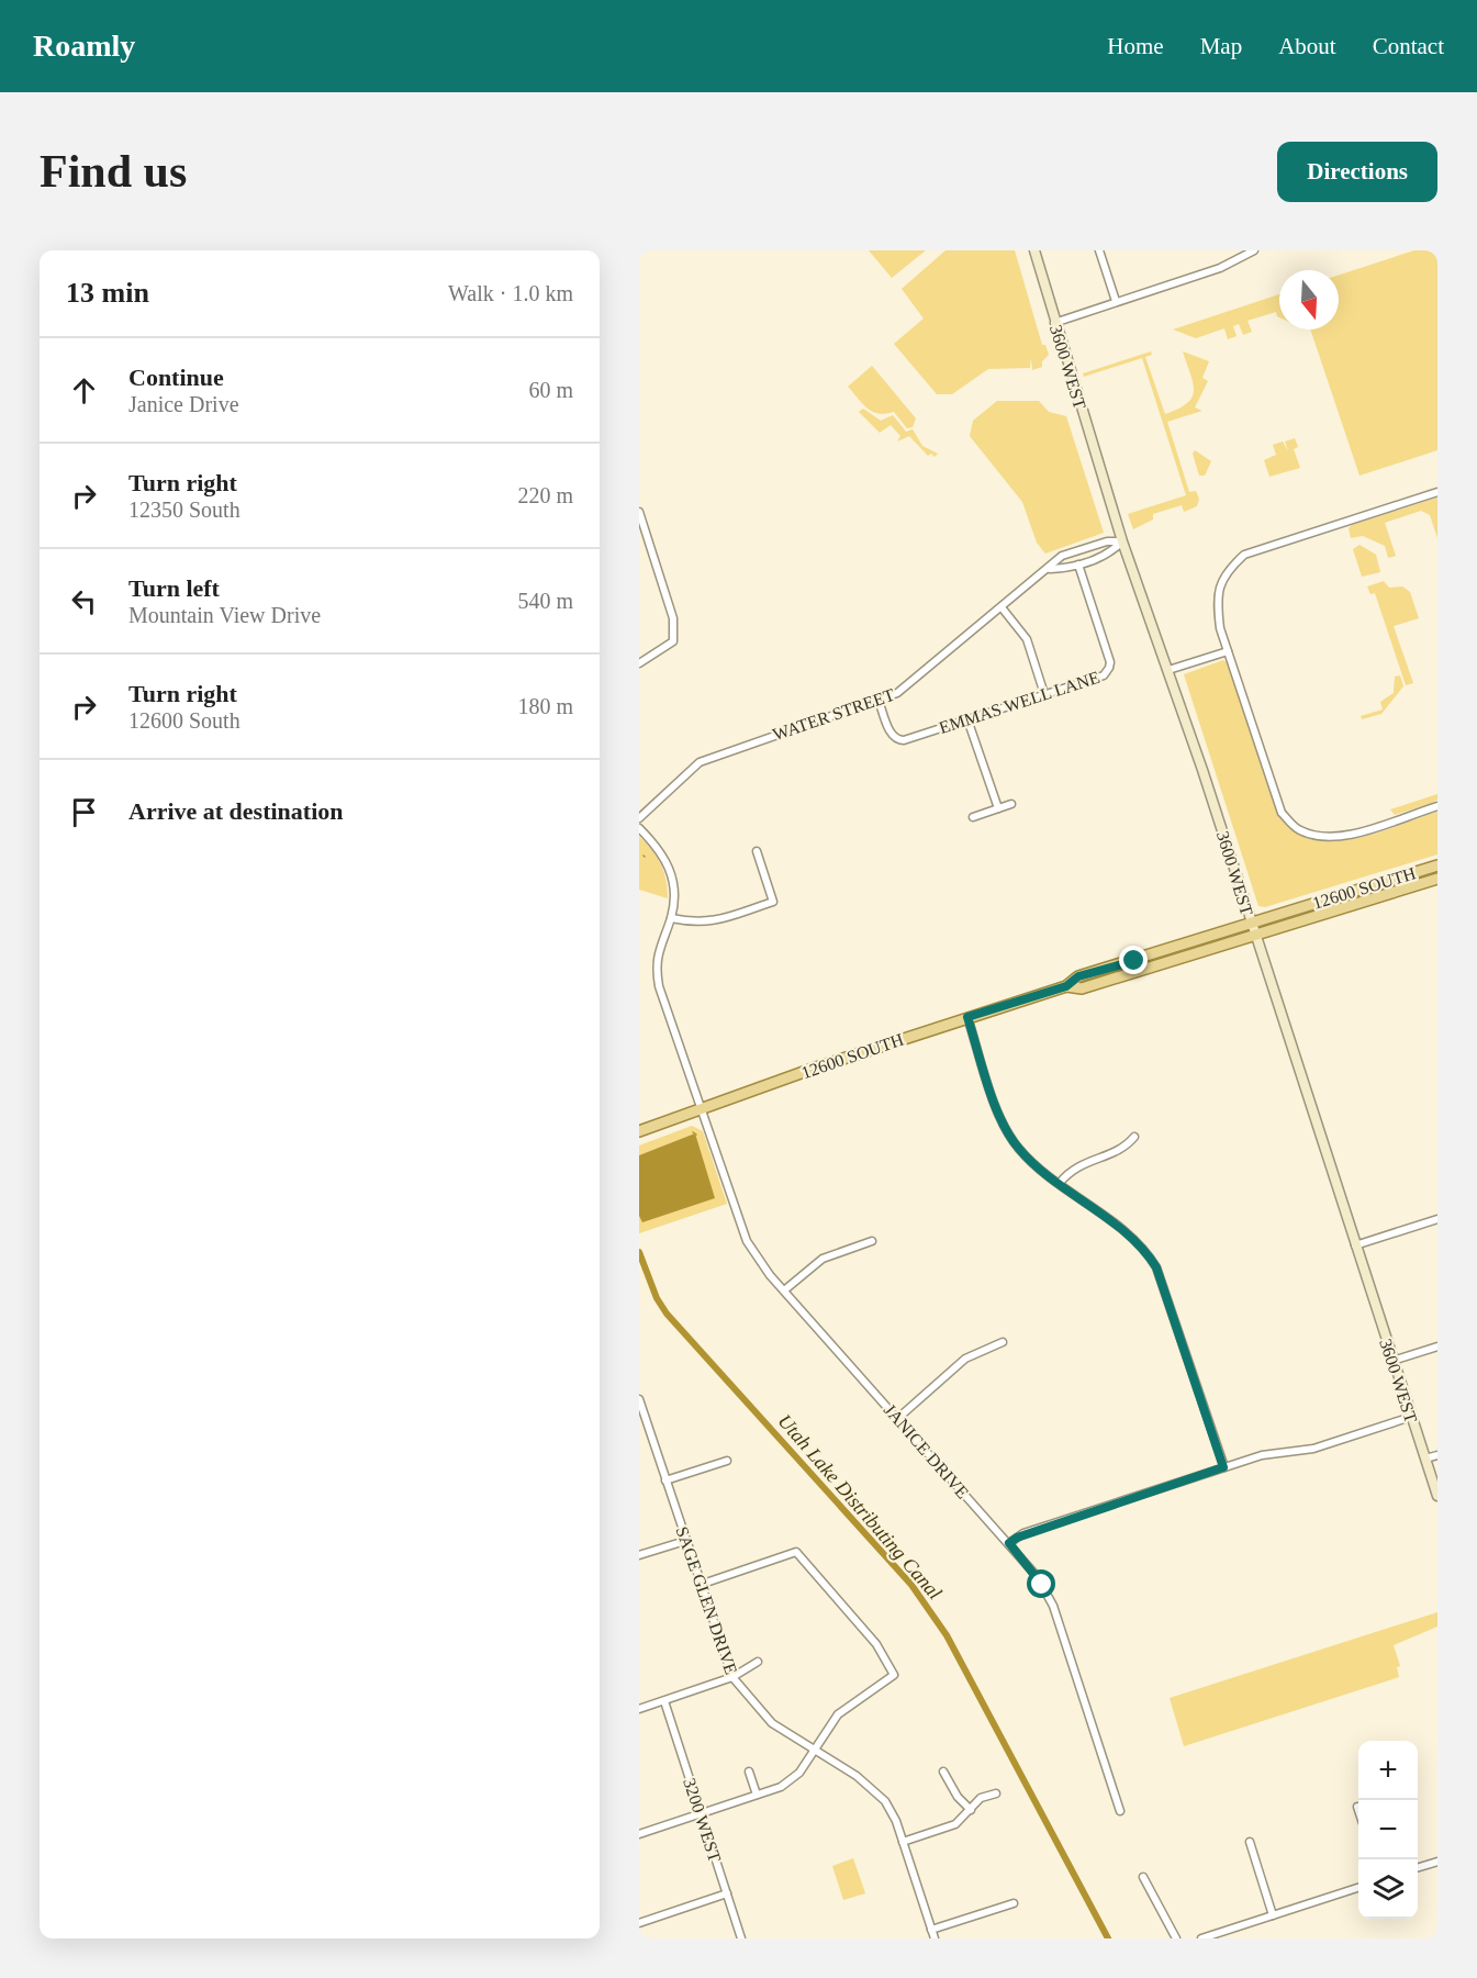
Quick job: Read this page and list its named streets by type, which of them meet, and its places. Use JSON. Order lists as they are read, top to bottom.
{
  "streets": {
    "main road": ["3600 WEST", "12600 SOUTH"],
    "street": [
      "EMMAS WELL LANE",
      "WATER STREET",
      "JANICE DRIVE",
      "SAGE GLEN DRIVE",
      "3200 WEST"
    ]
  },
  "crossings": [
    ["3600 WEST", "WATER STREET"],
    ["3600 WEST", "12600 SOUTH"],
    ["EMMAS WELL LANE", "WATER STREET"],
    ["12600 SOUTH", "JANICE DRIVE"]
  ],
  "water": ["Utah Lake Distributing Canal"],
  "north": "bottom",
  "page": {
    "header": "Roamly",
    "nav": [
      "Home",
      "Map",
      "About",
      "Contact"
    ],
    "buttons": "Directions",
    "title": "Find us",
    "heading": ["13 min", "Walk · 1.0 km"],
    "list": [
      ["Continue", "Janice Drive", "60 m"],
      ["Turn right", "12350 South", "220 m"],
      ["Turn left", "Mountain View Drive", "540 m"],
      ["Turn right", "12600 South", "180 m"],
      "Arrive at destination"
    ],
    "map_buttons": ["+", "−"]
  }
}
